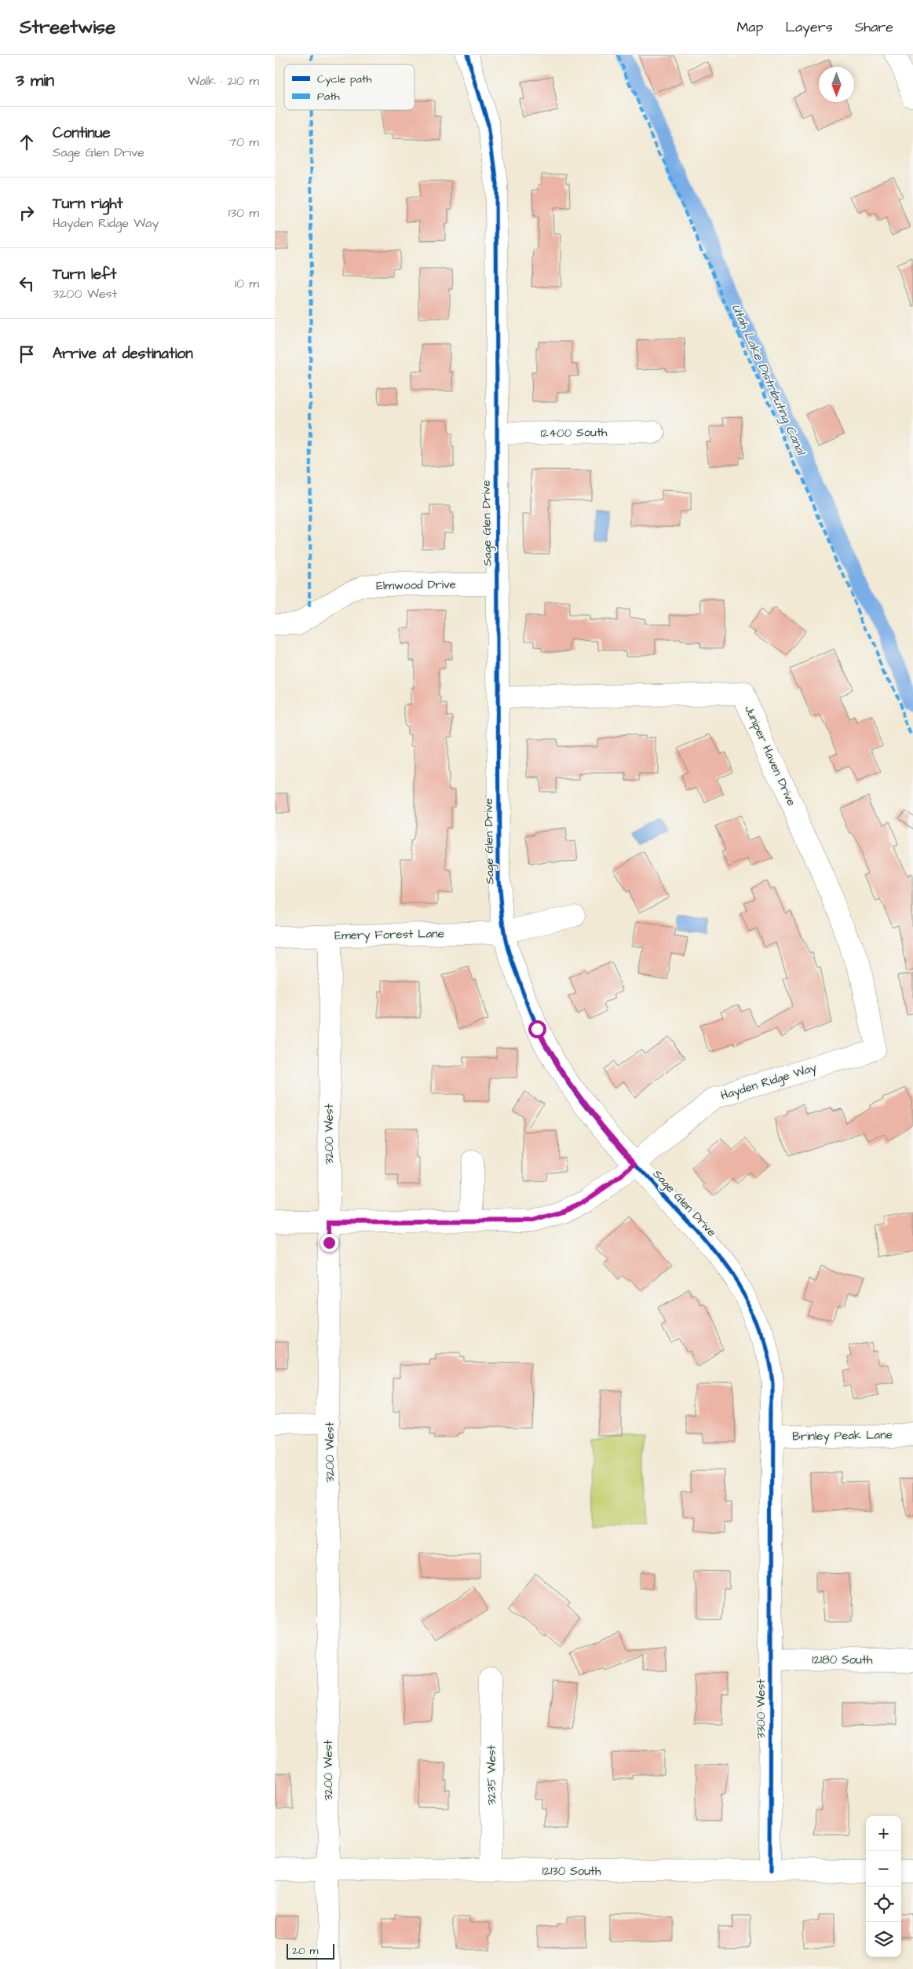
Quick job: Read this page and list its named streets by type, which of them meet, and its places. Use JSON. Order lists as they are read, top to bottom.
{
  "streets": {
    "street": [
      "12400 South",
      "Sage Glen Drive",
      "Elmwood Drive",
      "Juniper Haven Drive",
      "Emery Forest Lane",
      "Hayden Ridge Way",
      "3200 West",
      "Brinley Peak Lane",
      "12180 South",
      "3300 West",
      "3235 West",
      "12130 South"
    ]
  },
  "crossings": [
    ["12400 South", "Sage Glen Drive"],
    ["Sage Glen Drive", "Elmwood Drive"],
    ["Sage Glen Drive", "Juniper Haven Drive"],
    ["Sage Glen Drive", "Emery Forest Lane"],
    ["Sage Glen Drive", "Hayden Ridge Way"],
    ["Sage Glen Drive", "Brinley Peak Lane"],
    ["Sage Glen Drive", "3300 West"],
    ["Juniper Haven Drive", "Hayden Ridge Way"],
    ["Emery Forest Lane", "3200 West"],
    ["Hayden Ridge Way", "3200 West"],
    ["3200 West", "12130 South"],
    ["12180 South", "3300 West"],
    ["3300 West", "12130 South"],
    ["3235 West", "12130 South"]
  ],
  "water": ["Utah Lake Distributing Canal"],
  "legend": ["Cycle path", "Path"],
  "scale_bar": "20 m",
  "north": "bottom",
  "page": {
    "header": "Streetwise",
    "nav": ["Map", "Layers", "Share"],
    "heading": ["3 min", "Walk · 210 m"],
    "list": [
      ["Continue", "Sage Glen Drive", "70 m"],
      ["Turn right", "Hayden Ridge Way", "130 m"],
      ["Turn left", "3200 West", "10 m"],
      "Arrive at destination"
    ],
    "map_buttons": ["+", "−"],
    "scale": "20 m"
  }
}
